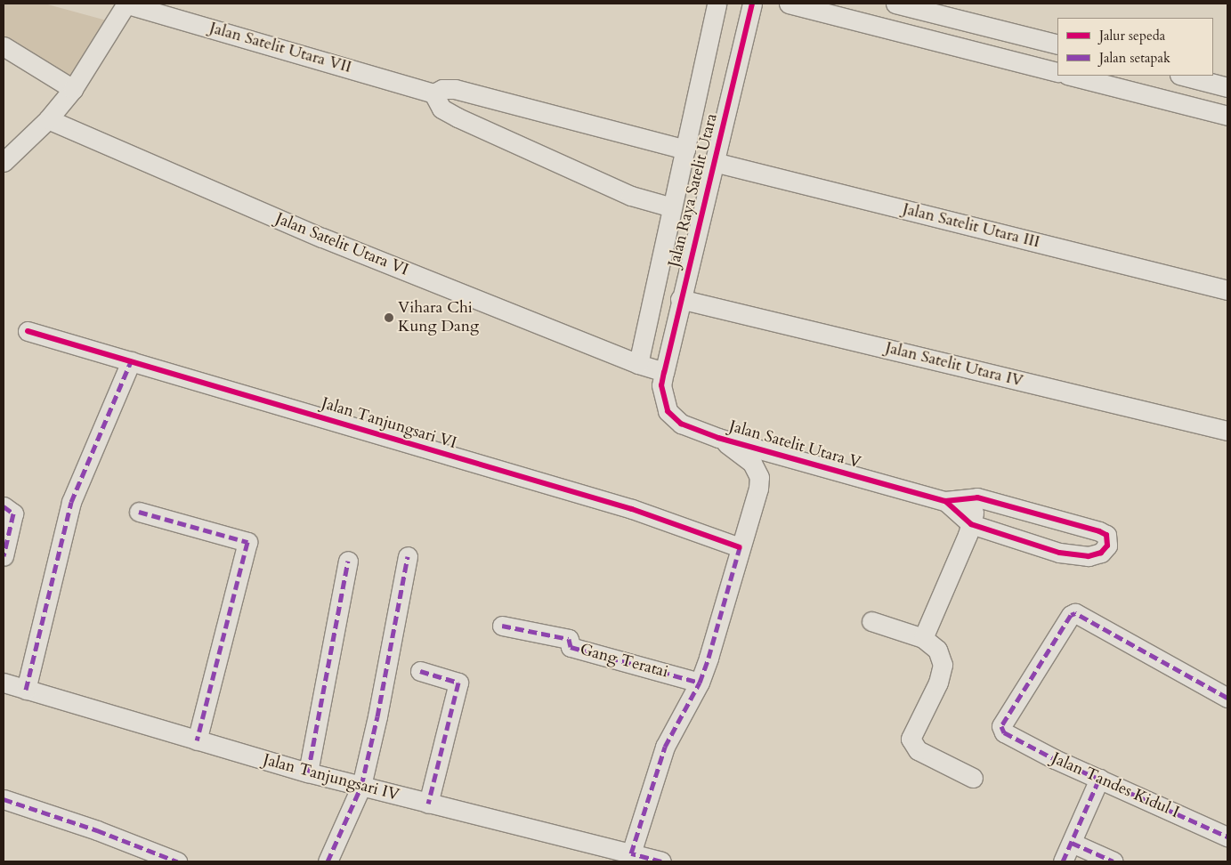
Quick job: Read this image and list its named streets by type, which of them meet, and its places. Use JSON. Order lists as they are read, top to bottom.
{
  "streets": {
    "street": [
      "Jalan Satelit Utara VII",
      "Jalan Raya Satelit Utara",
      "Jalan Satelit Utara III",
      "Jalan Satelit Utara VI",
      "Jalan Satelit Utara IV",
      "Jalan Tanjungsari VI",
      "Jalan Satelit Utara V",
      "Gang Teratai",
      "Jalan Tanjungsari IV",
      "Jalan Tandes Kidul I"
    ]
  },
  "crossings": [
    ["Jalan Satelit Utara VII", "Jalan Raya Satelit Utara"],
    ["Jalan Raya Satelit Utara", "Jalan Satelit Utara III"],
    ["Jalan Raya Satelit Utara", "Jalan Satelit Utara VI"],
    ["Jalan Raya Satelit Utara", "Jalan Satelit Utara IV"],
    ["Jalan Raya Satelit Utara", "Jalan Satelit Utara V"],
    ["Jalan Satelit Utara VI", "Jalan Satelit Utara V"]
  ],
  "places": ["Vihara Chi Kung Dang"],
  "legend": ["Jalur sepeda", "Jalan setapak"]
}
